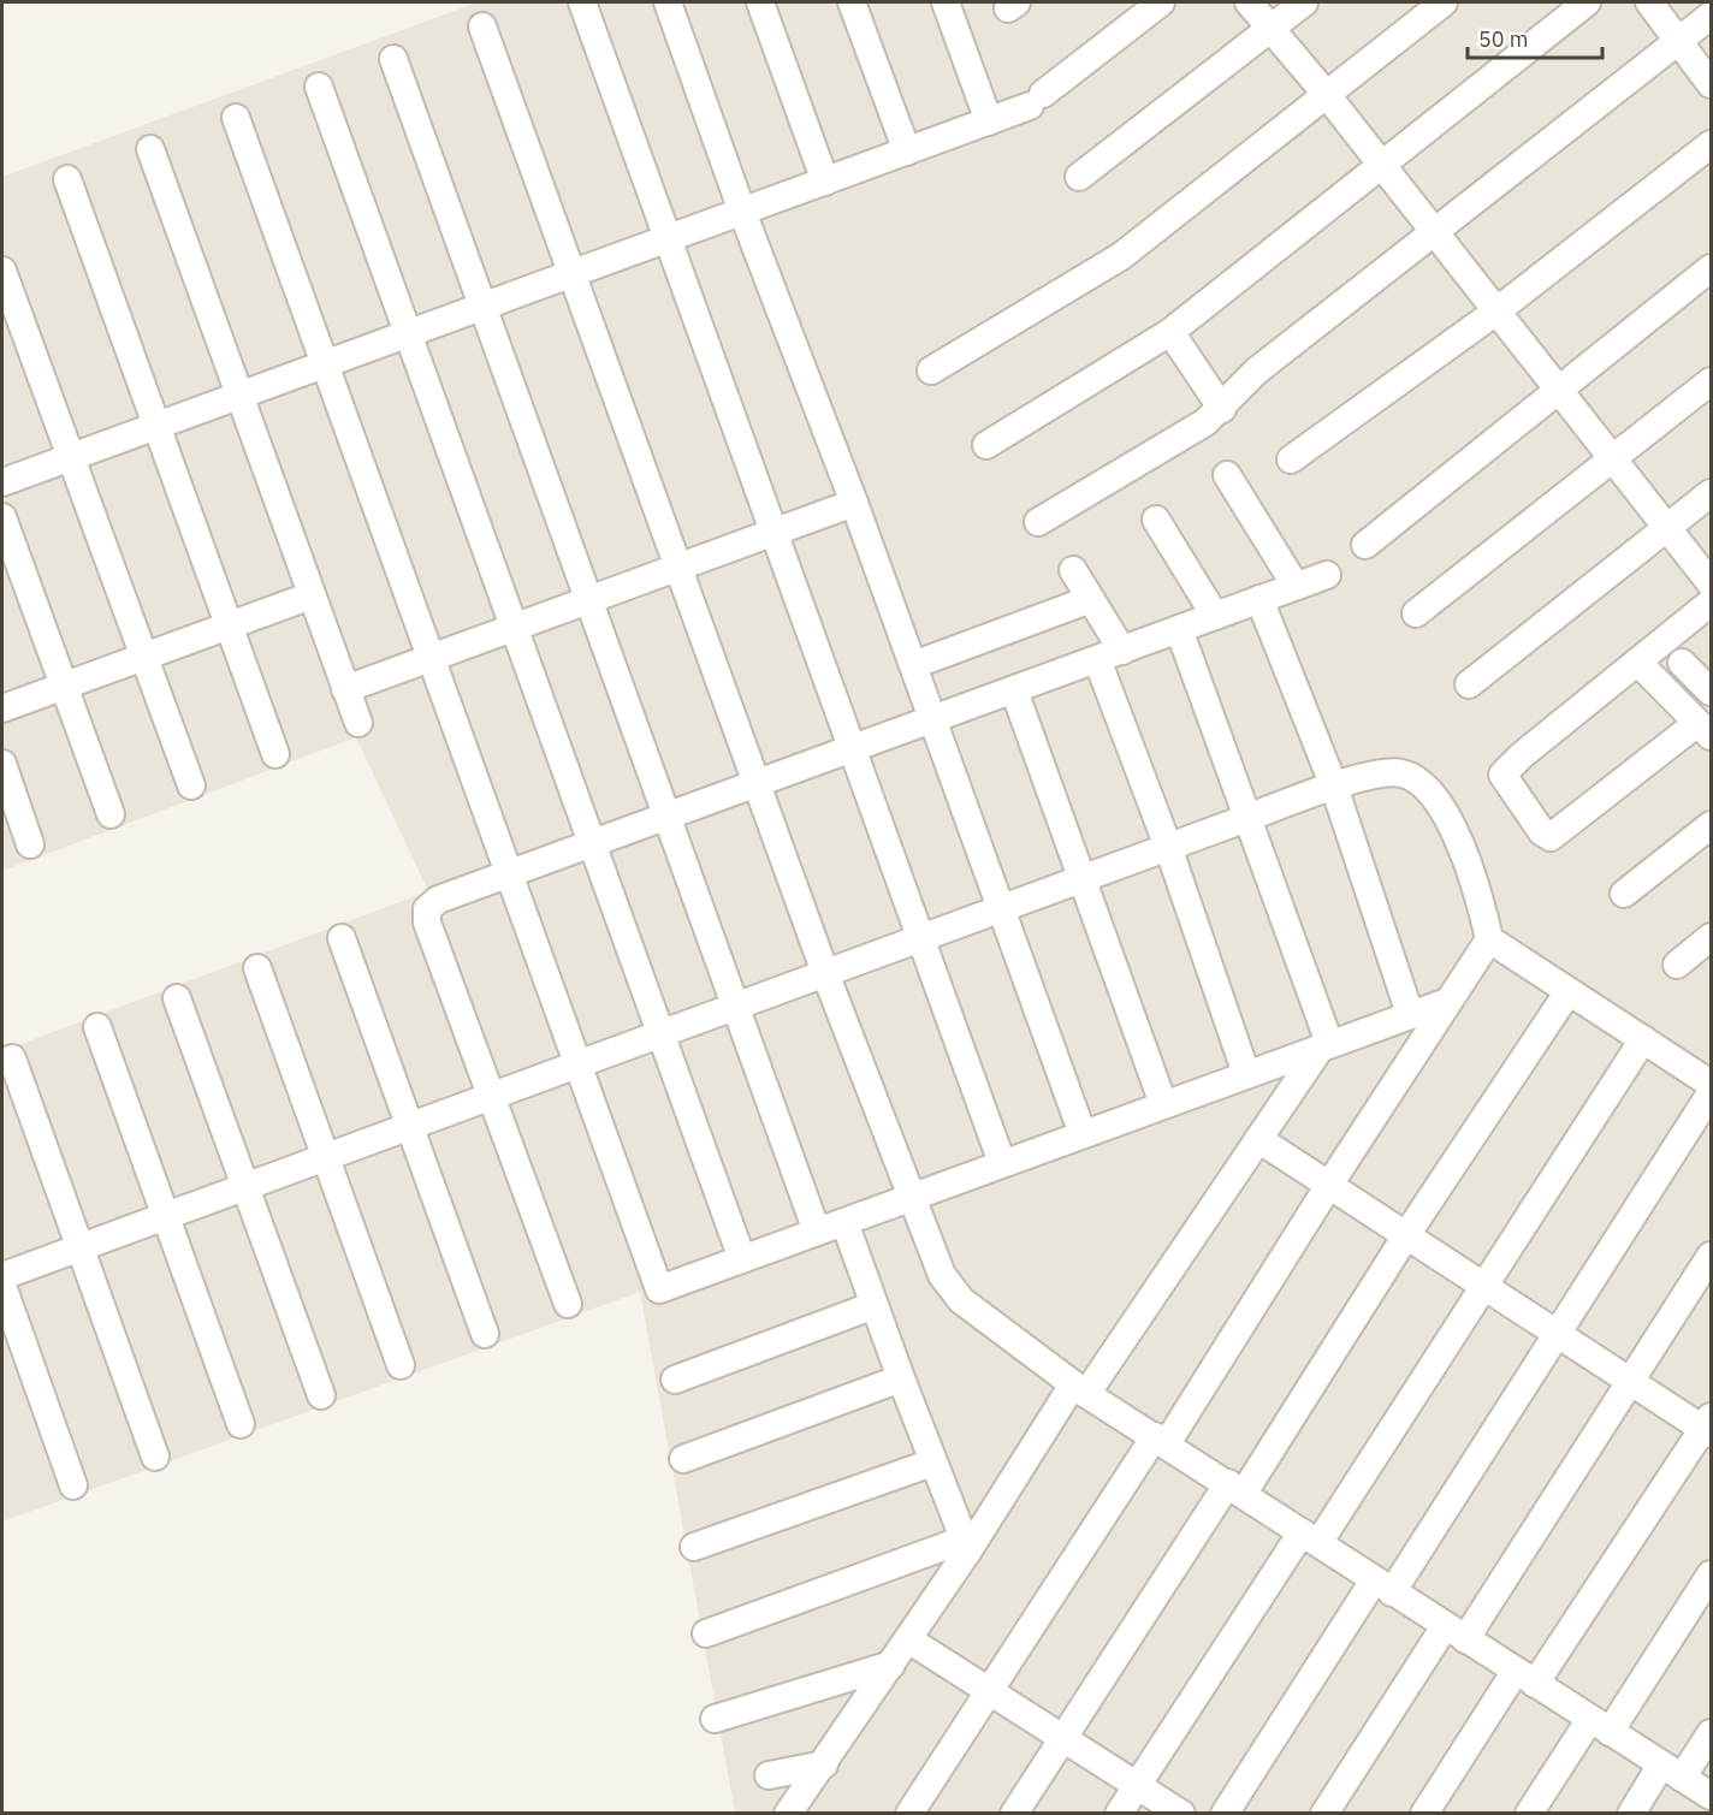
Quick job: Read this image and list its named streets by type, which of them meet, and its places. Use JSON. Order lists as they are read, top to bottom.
{
  "scale_bar": "50 m"
}
